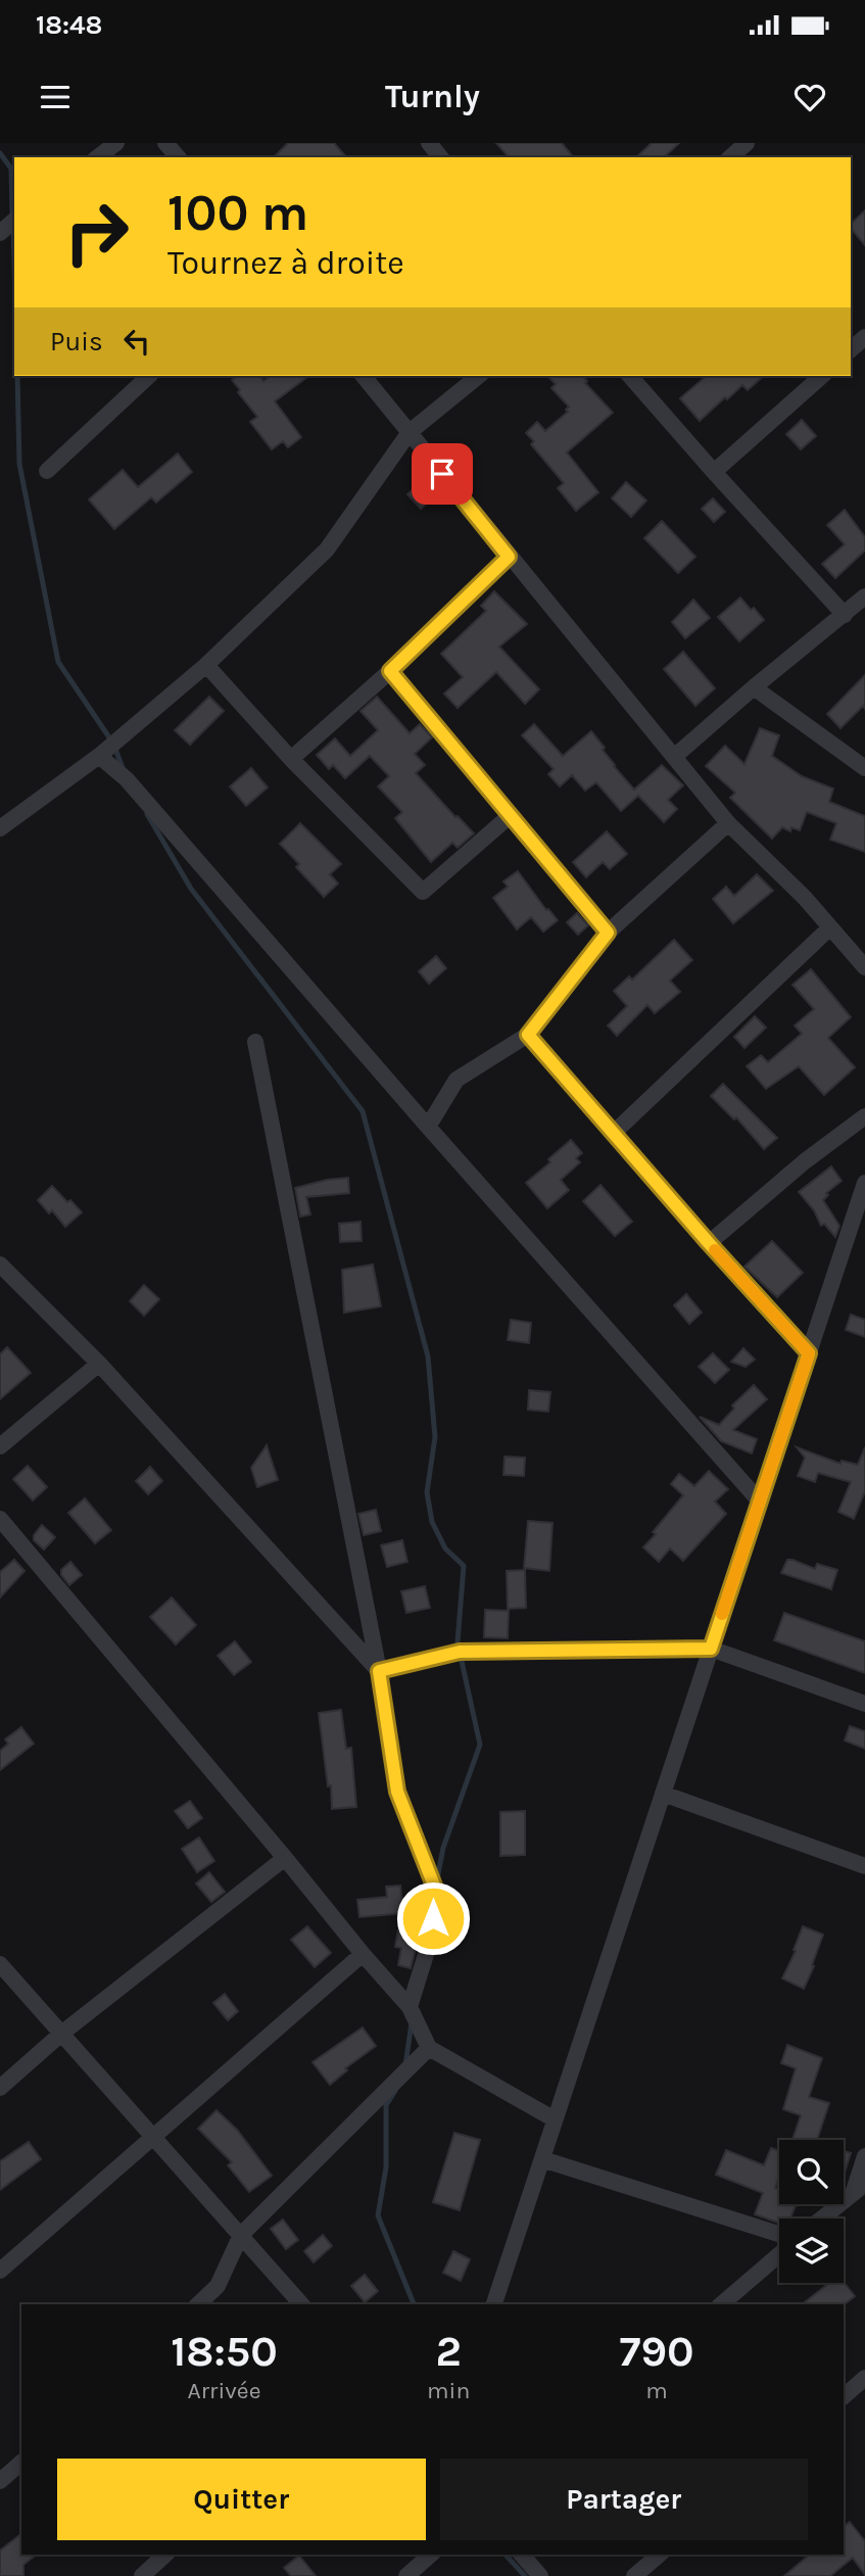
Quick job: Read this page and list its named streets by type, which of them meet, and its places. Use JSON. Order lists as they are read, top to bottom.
{
  "page": {
    "status": "18:48",
    "header": "Turnly",
    "turn": ["100 m", "Tournez à droite"],
    "then": "Puis",
    "eta": [
      "18:50",
      "Arrivée",
      "2",
      "min",
      "790",
      "m"
    ],
    "buttons": ["Quitter", "Partager"]
  }
}
